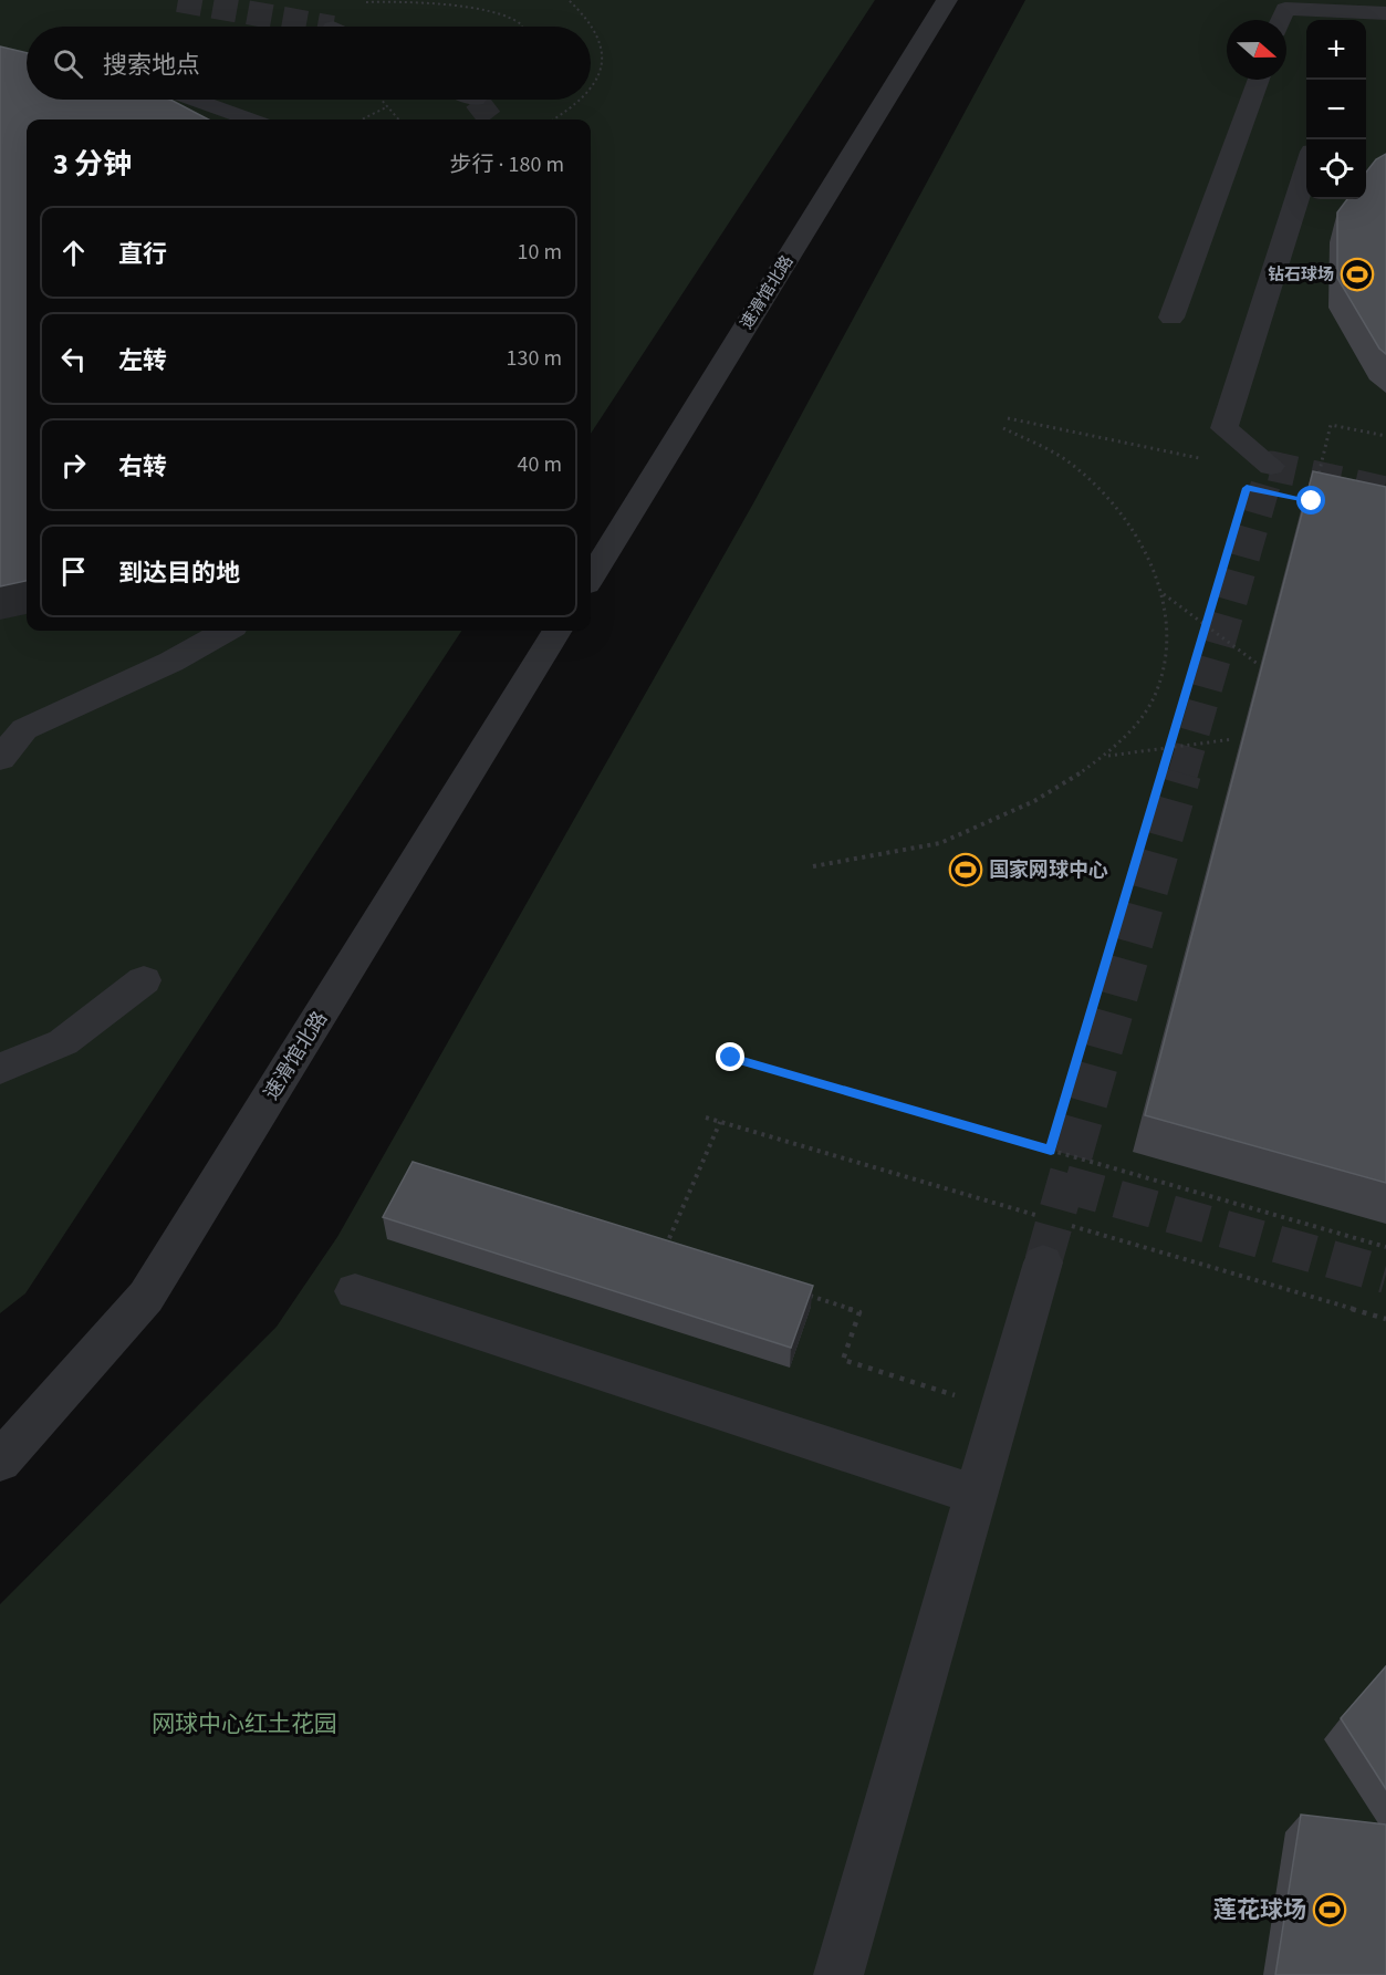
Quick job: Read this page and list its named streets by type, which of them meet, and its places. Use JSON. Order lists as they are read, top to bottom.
{
  "streets": {
    "street": ["速滑馆北路"]
  },
  "parks": ["网球中心红土花园"],
  "places": {
    "sports": ["钻石球场", "国家网球中心", "莲花球场"]
  },
  "north": "right",
  "page": {
    "map_buttons": ["+", "−"],
    "search": "搜索地点",
    "heading": ["3 分钟", "步行 · 180 m"],
    "list": [
      ["直行", "10 m"],
      ["左转", "130 m"],
      ["右转", "40 m"],
      "到达目的地"
    ]
  }
}
